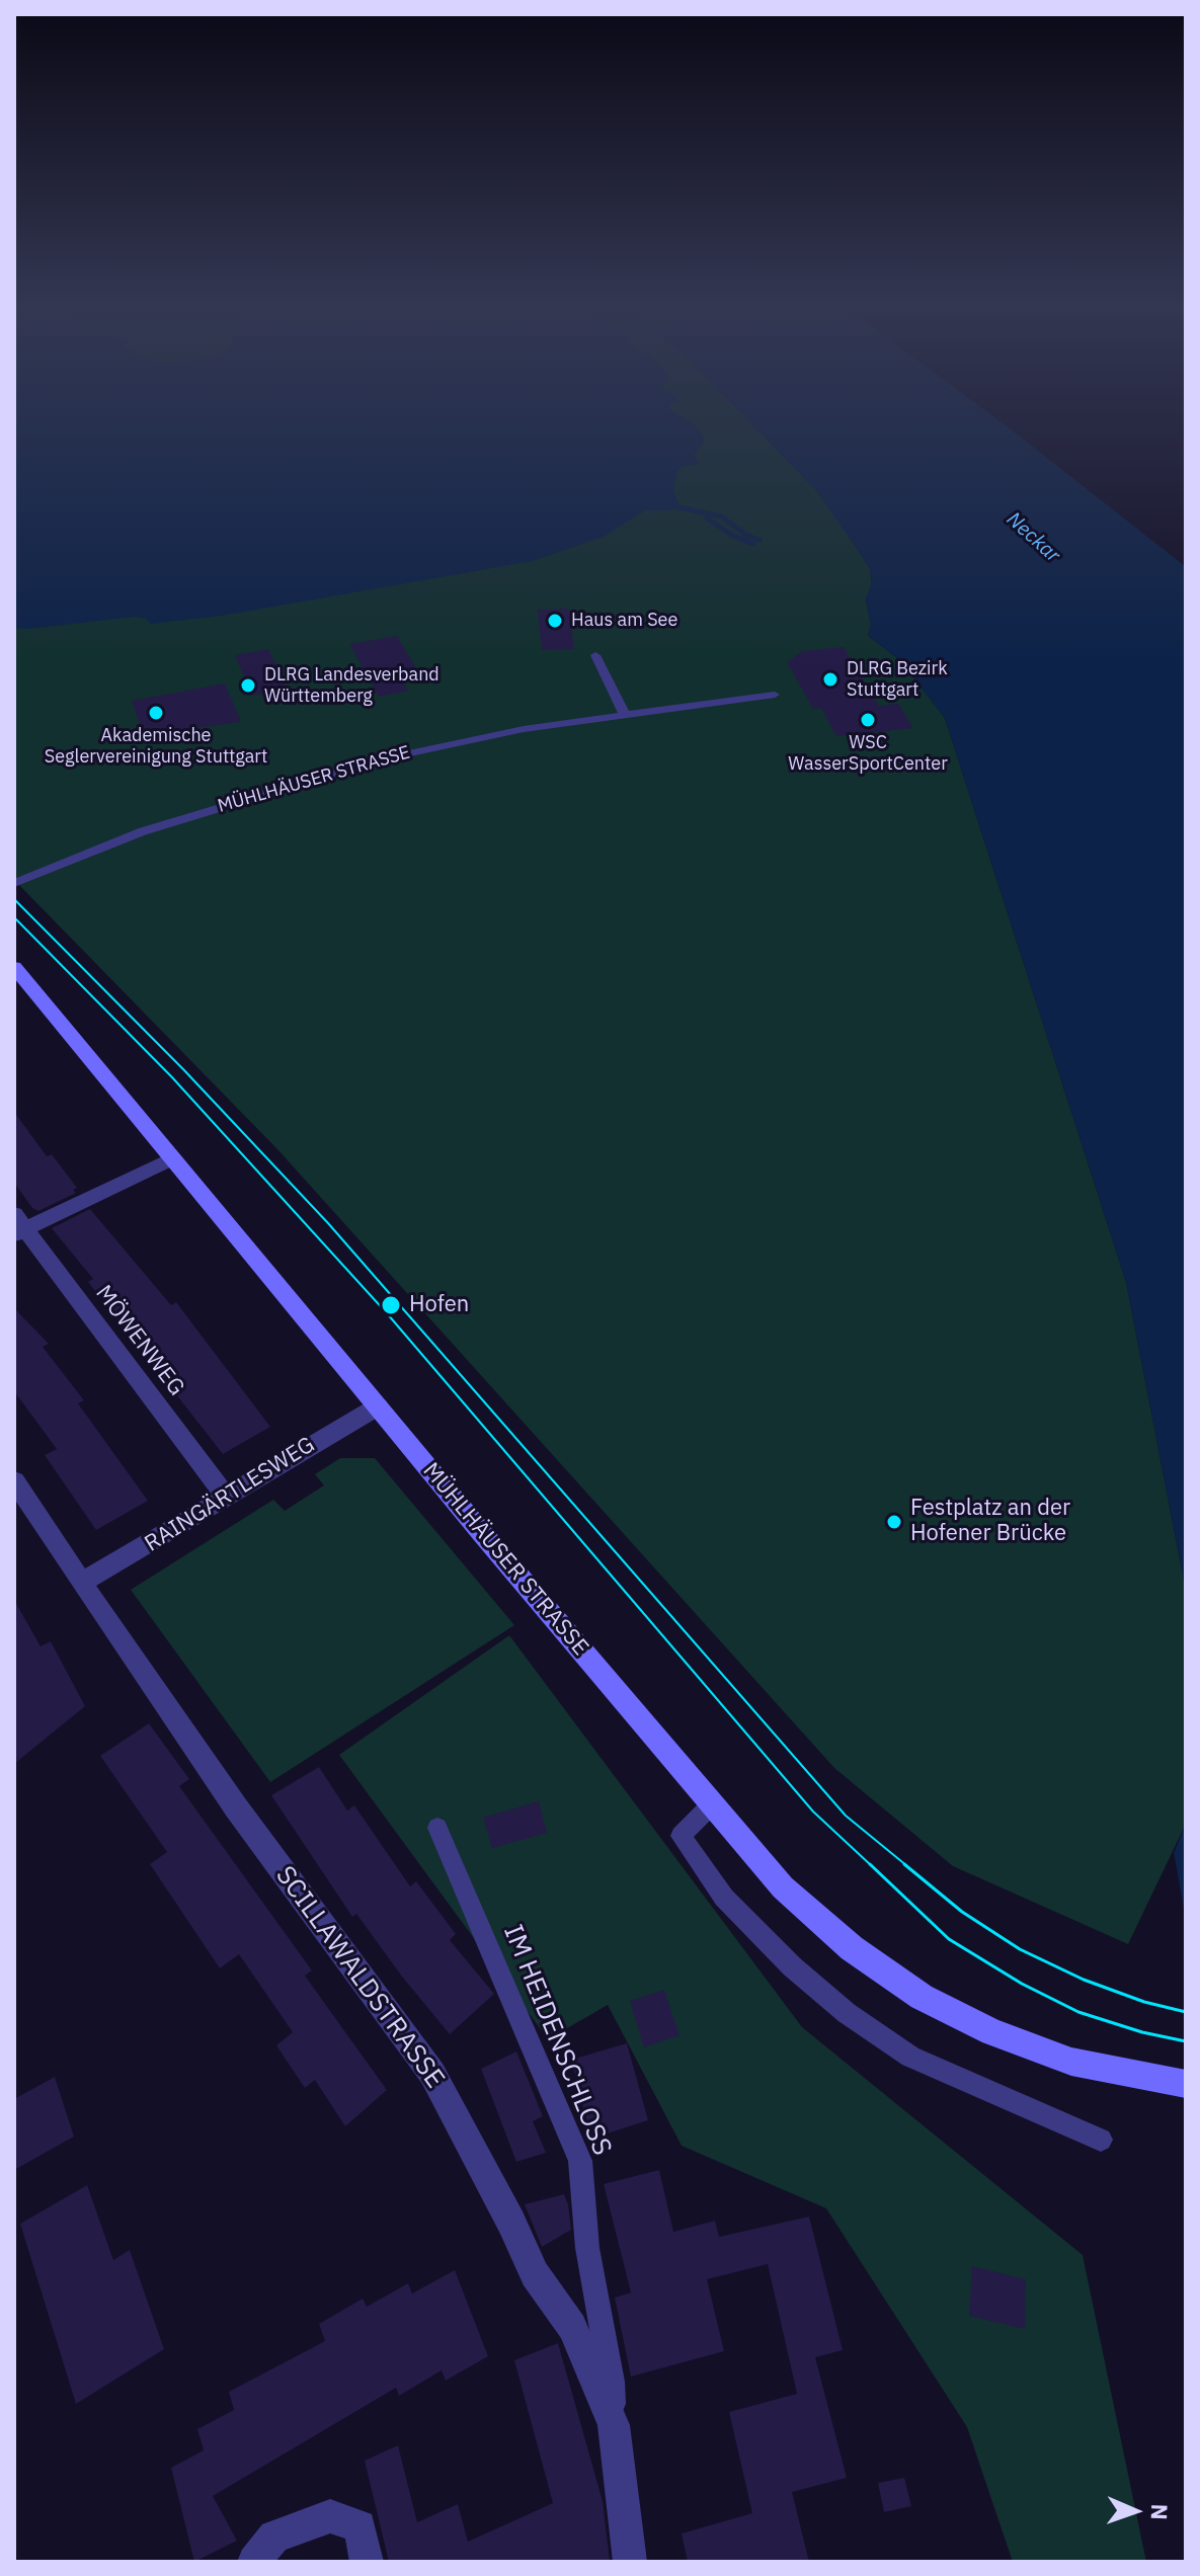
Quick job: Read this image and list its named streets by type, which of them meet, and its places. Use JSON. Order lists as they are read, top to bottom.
{
  "streets": {
    "main road": ["MÜHLHÄUSER STRASSE"],
    "street": ["MÖWENWEG", "RAINGÄRTLESWEG", "SCILLAWALDSTRASSE"],
    "lane": ["IM HEIDENSCHLOSS"]
  },
  "crossings": [
    ["MÜHLHÄUSER STRASSE", "RAINGÄRTLESWEG"],
    ["MÖWENWEG", "RAINGÄRTLESWEG"],
    ["RAINGÄRTLESWEG", "SCILLAWALDSTRASSE"],
    ["SCILLAWALDSTRASSE", "IM HEIDENSCHLOSS"]
  ],
  "water": ["Neckar"],
  "places": [
    "Haus am See",
    "DLRG Bezirk Stuttgart",
    "DLRG Landesverband Württemberg",
    "Akademische Seglervereinigung Stuttgart",
    "WSC WasserSportCenter",
    "Hofen",
    "Festplatz an der Hofener Brücke"
  ],
  "north": "right"
}
